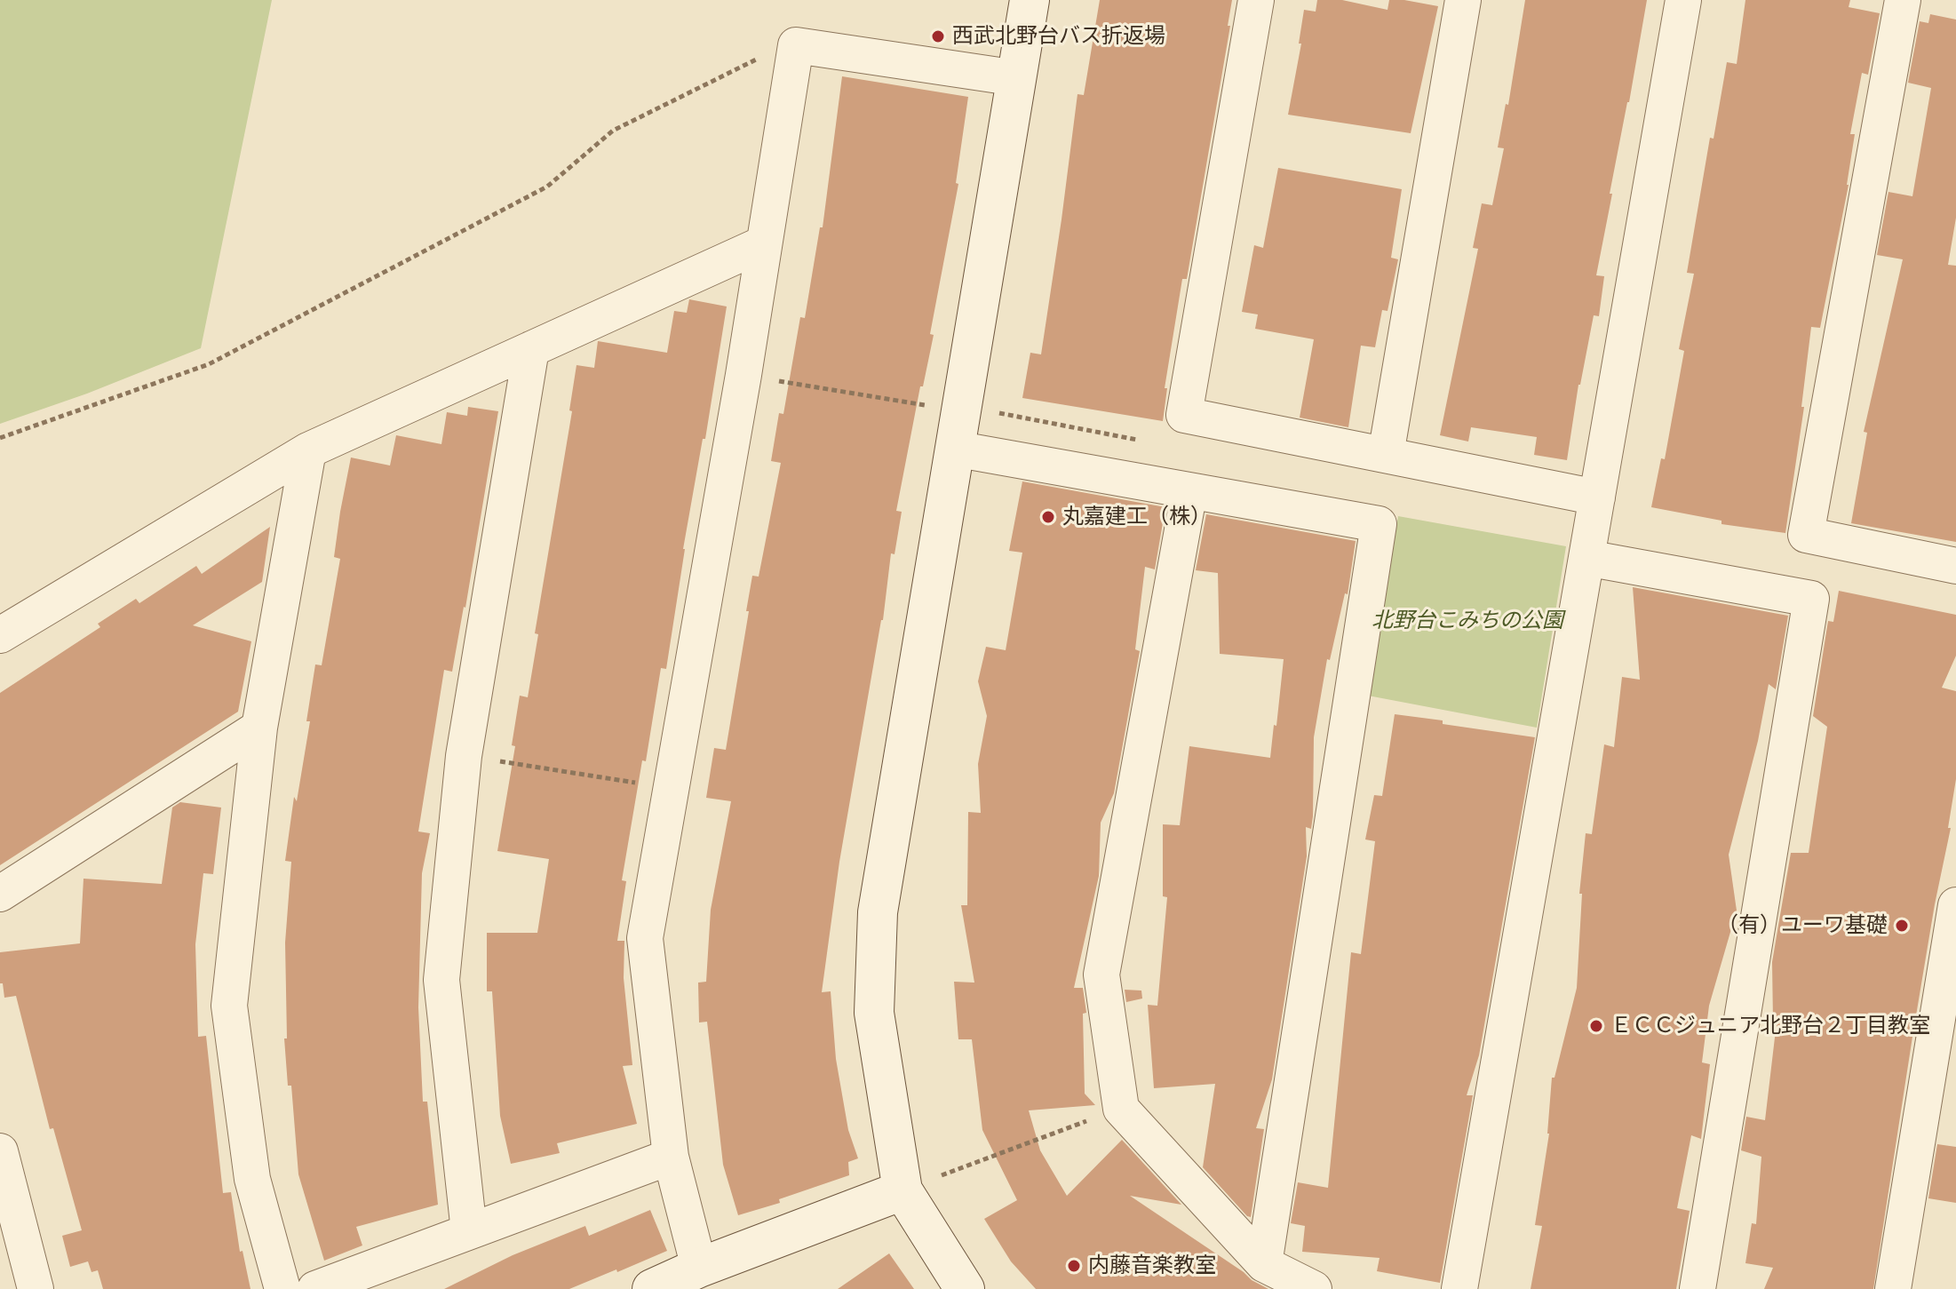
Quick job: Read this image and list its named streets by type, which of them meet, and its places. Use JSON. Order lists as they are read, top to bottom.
{
  "parks": ["北野台こみちの公園"],
  "places": [
    "西武北野台バス折返場",
    "丸嘉建工（株）",
    "（有）ユーワ基礎",
    "ＥＣＣジュニア北野台２丁目教室",
    "内藤音楽教室"
  ]
}
